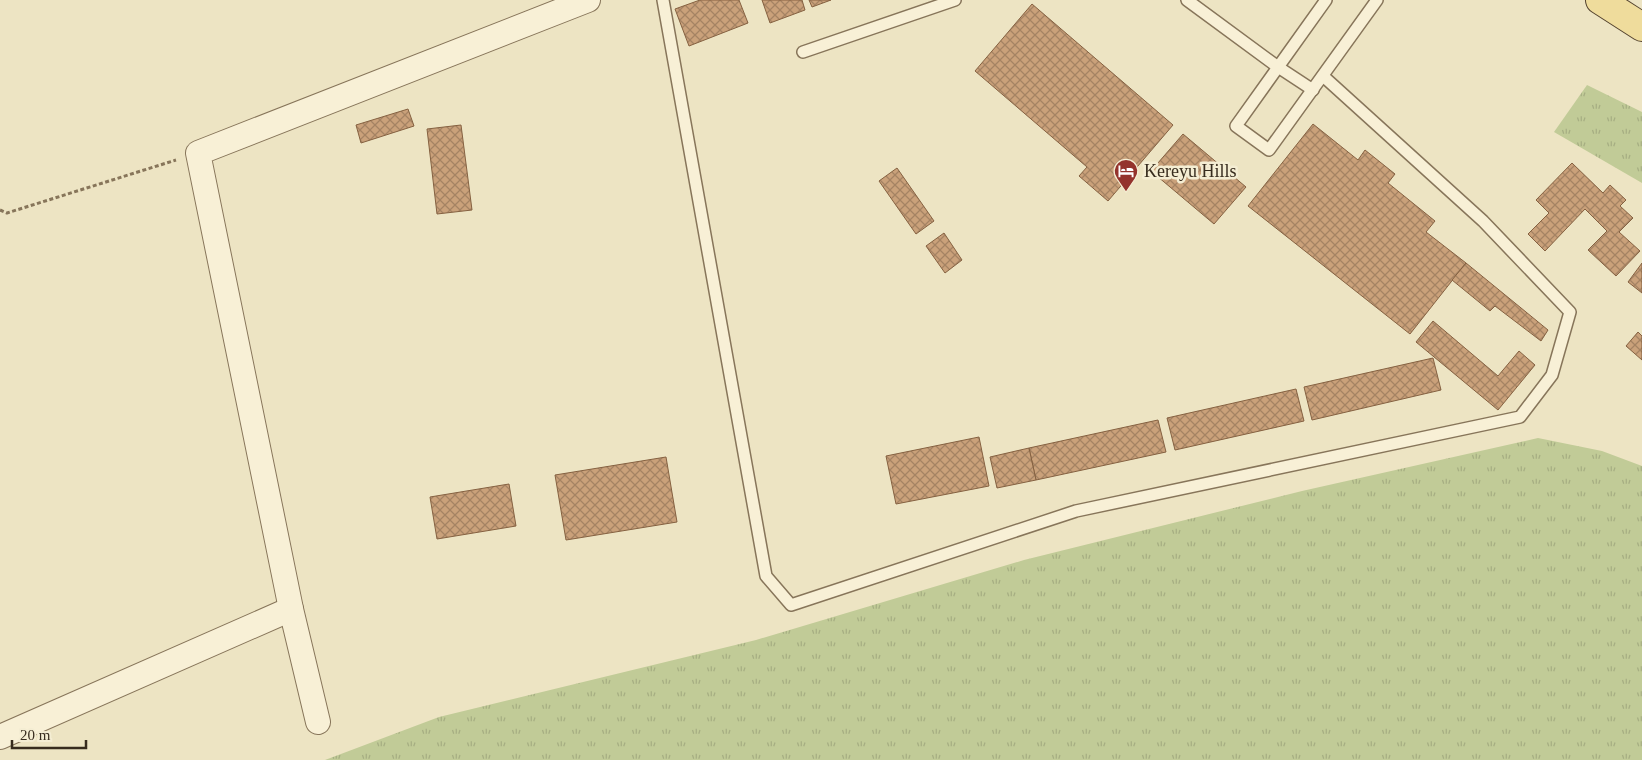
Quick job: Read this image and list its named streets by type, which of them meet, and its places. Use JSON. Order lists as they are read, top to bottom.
{
  "places": {
    "hotel": ["Kereyu Hills"]
  },
  "scale_bar": "20 m"
}
